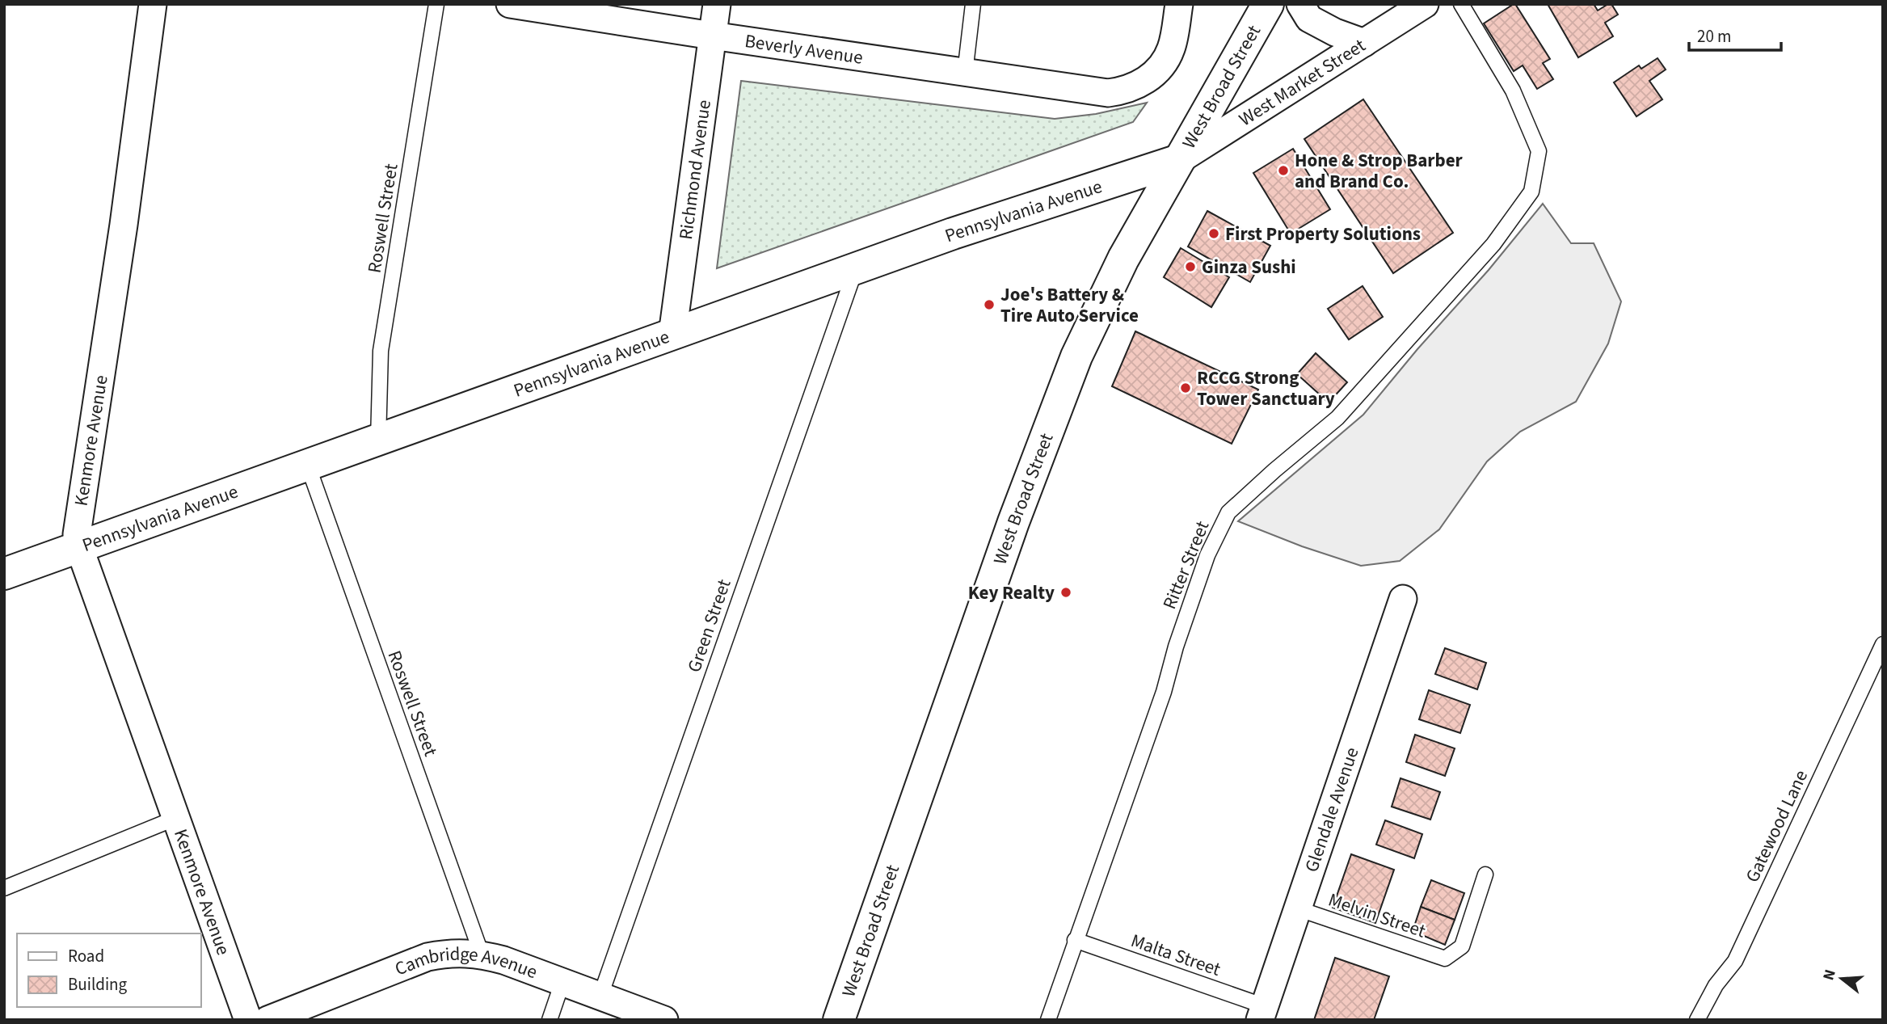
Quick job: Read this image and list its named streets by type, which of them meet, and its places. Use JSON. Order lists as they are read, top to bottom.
{
  "streets": {
    "street": [
      "Beverly Avenue",
      "West Market Street",
      "West Broad Street",
      "Richmond Avenue",
      "Pennsylvania Avenue",
      "Kenmore Avenue",
      "Glendale Avenue",
      "Cambridge Avenue"
    ],
    "lane": [
      "Roswell Street",
      "Ritter Street",
      "Green Street",
      "Gatewood Lane",
      "Melvin Street",
      "Malta Street"
    ]
  },
  "crossings": [
    ["Beverly Avenue", "Richmond Avenue"],
    ["West Market Street", "West Broad Street"],
    ["West Market Street", "Pennsylvania Avenue"],
    ["West Broad Street", "Pennsylvania Avenue"],
    ["Richmond Avenue", "Pennsylvania Avenue"],
    ["Pennsylvania Avenue", "Roswell Street"],
    ["Pennsylvania Avenue", "Kenmore Avenue"],
    ["Pennsylvania Avenue", "Green Street"],
    ["Roswell Street", "Cambridge Avenue"],
    ["Ritter Street", "Malta Street"],
    ["Green Street", "Cambridge Avenue"],
    ["Glendale Avenue", "Melvin Street"],
    ["Glendale Avenue", "Malta Street"]
  ],
  "places": [
    "Hone & Strop Barber and Brand Co.",
    "First Property Solutions",
    "Ginza Sushi",
    "Joe's Battery & Tire Auto Service",
    "RCCG Strong Tower Sanctuary",
    "Key Realty"
  ],
  "legend": ["Road", "Building"],
  "scale_bar": "20 m",
  "north": "left"
}
